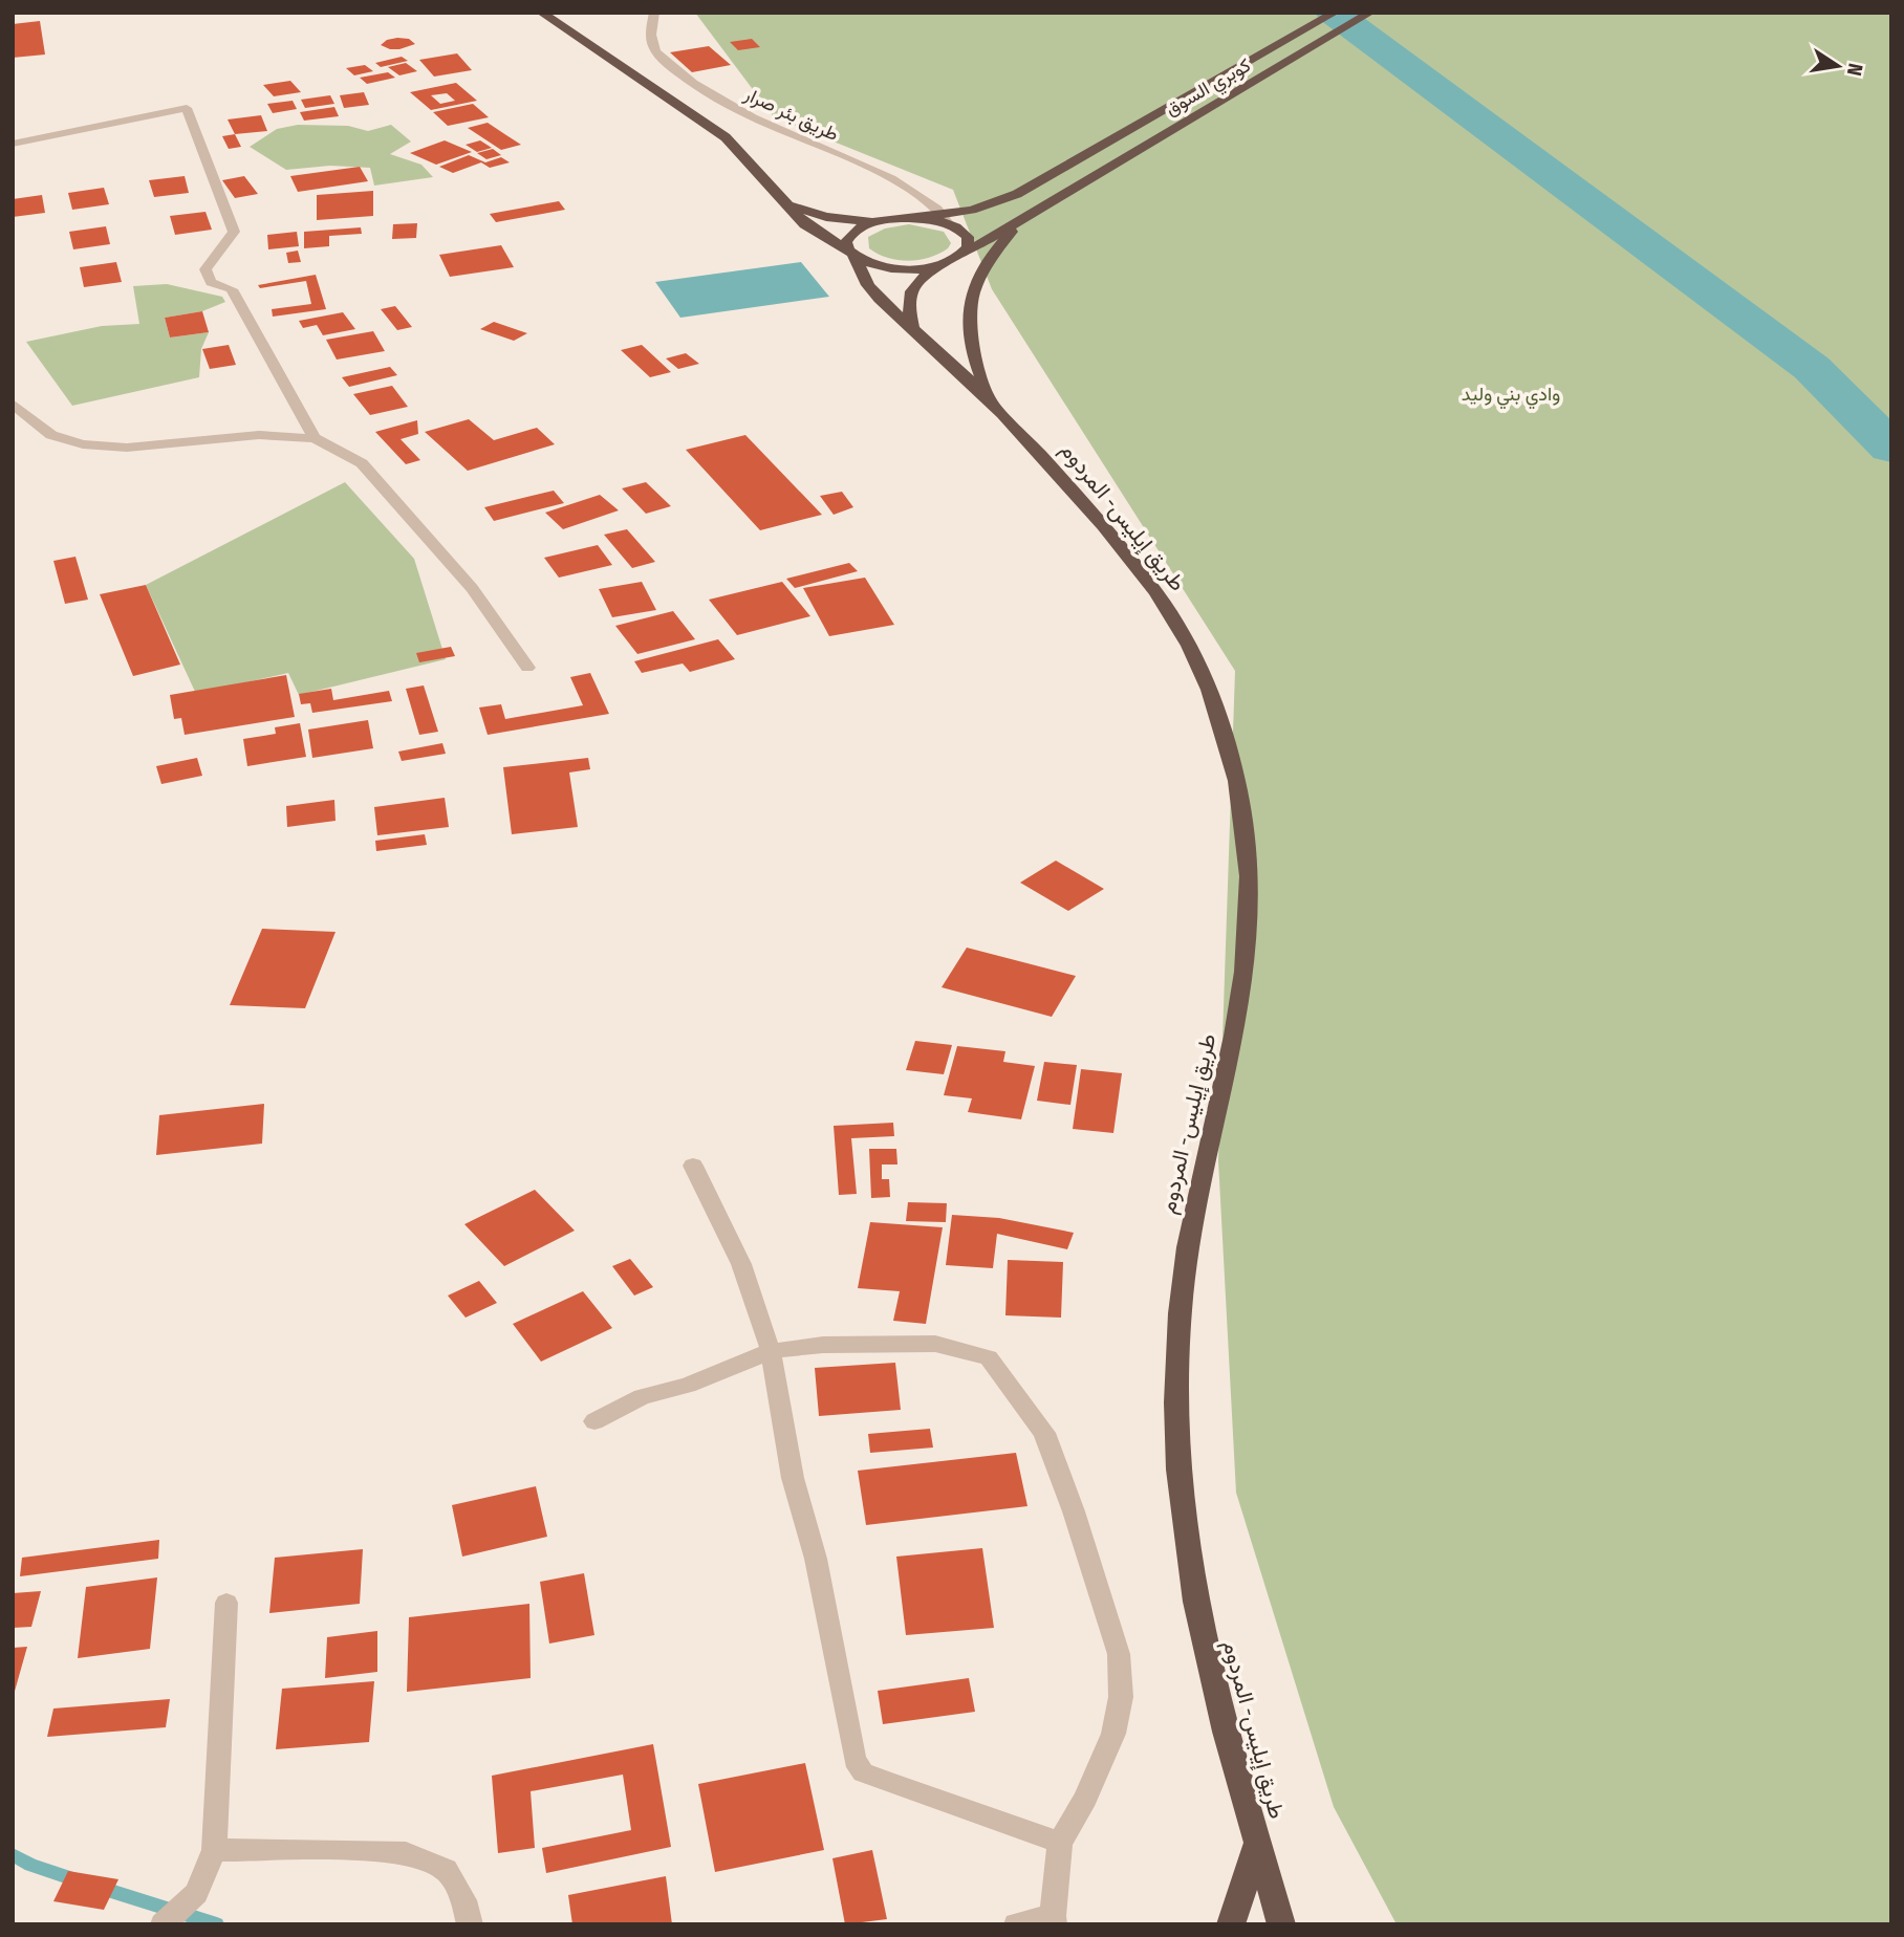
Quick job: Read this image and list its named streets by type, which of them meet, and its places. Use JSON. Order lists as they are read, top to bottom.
{
  "streets": {
    "highway": ["كوبري السوق", "طريق إيليس- المردوم"],
    "street": ["طريق بئر صرار"]
  },
  "crossings": [
    ["كوبري السوق", "طريق بئر صرار"]
  ],
  "parks": ["وادي بني وليد"],
  "north": "right"
}
